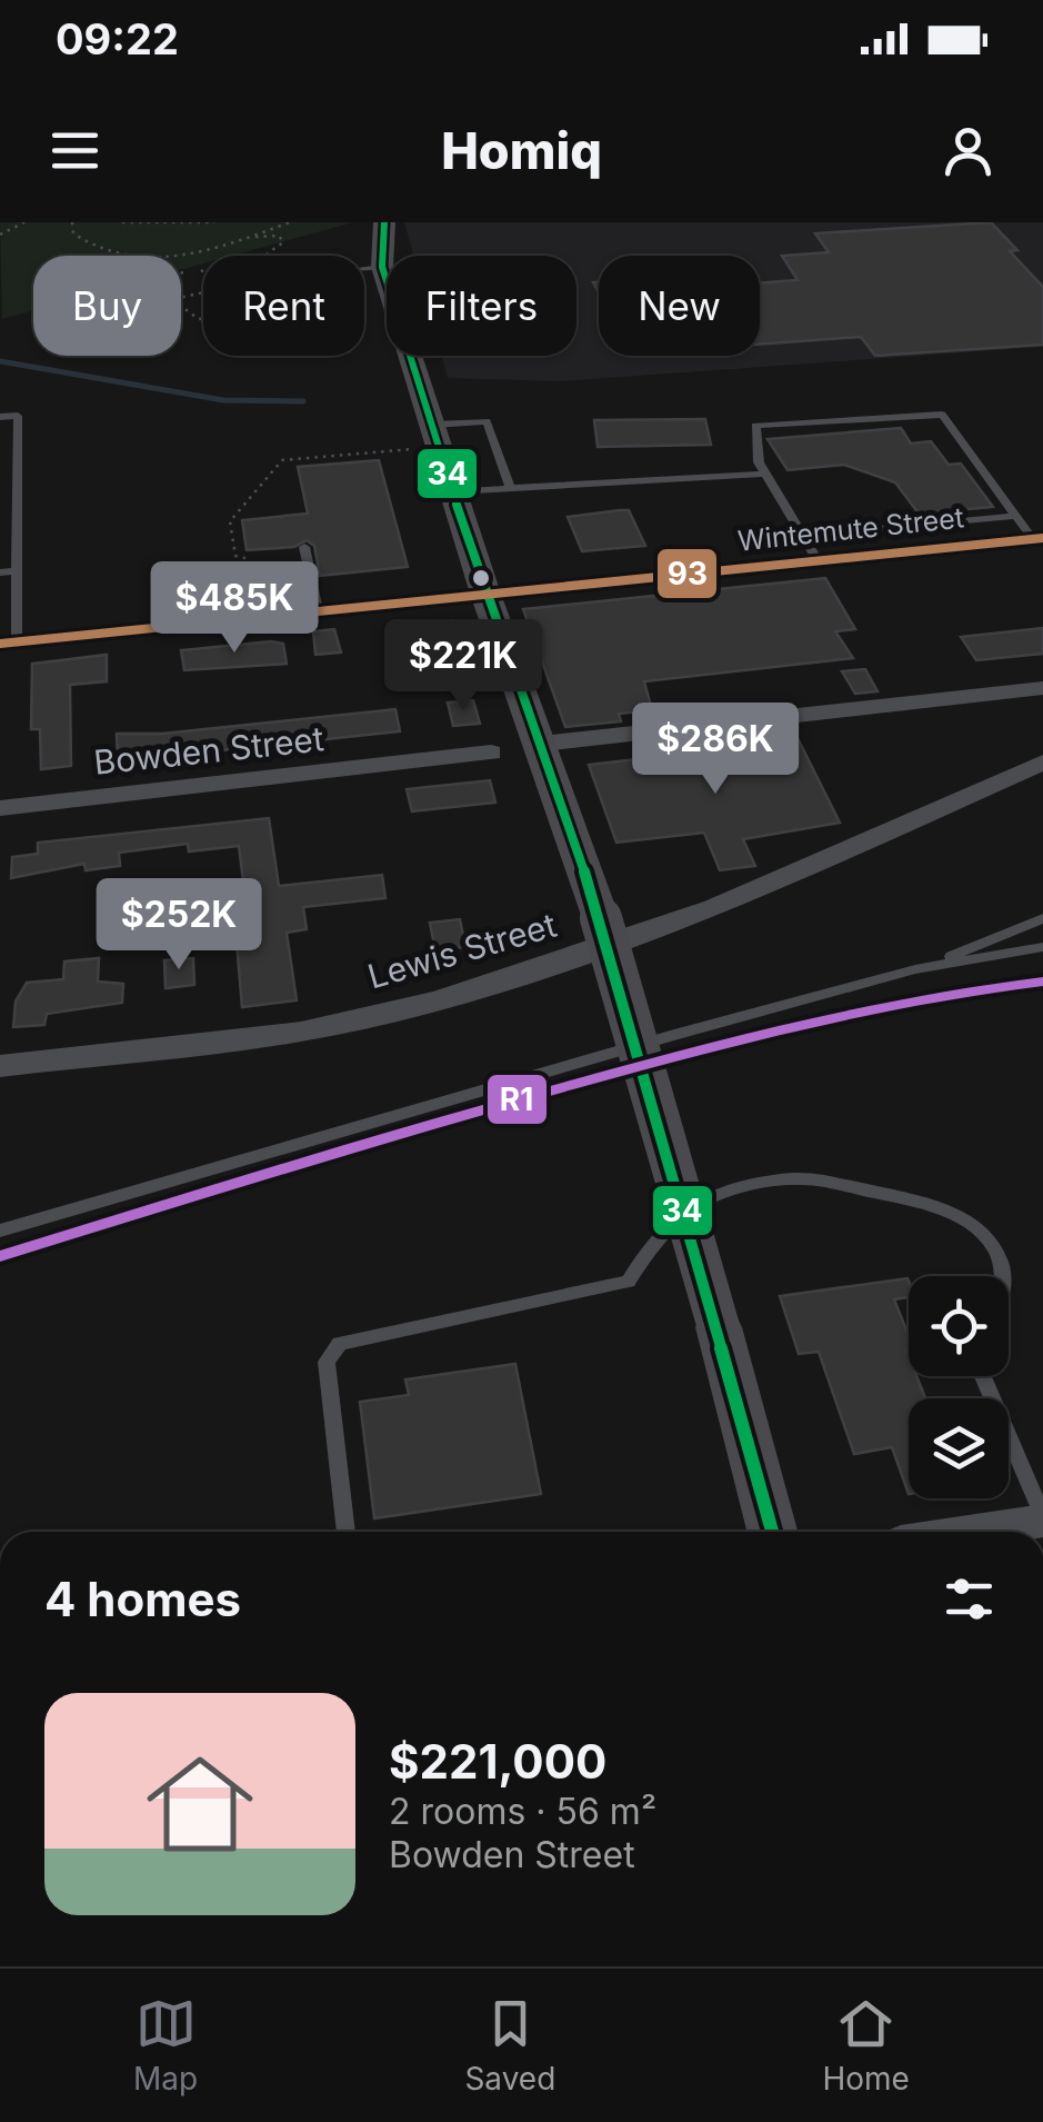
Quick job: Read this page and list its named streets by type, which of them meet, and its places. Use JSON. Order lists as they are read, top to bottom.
{
  "streets": {
    "street": ["Wintemute Street", "Bowden Street", "Lewis Street"]
  },
  "lines": ["transit line 34", "transit line 93", "transit line R1"],
  "page": {
    "status": "09:22",
    "header": "Homiq",
    "chip": [
      "Buy",
      "Rent",
      "Filters",
      "New"
    ],
    "price": [
      "$485K",
      "$221K",
      "$286K",
      "$252K"
    ],
    "heading": "4 homes",
    "list": [
      {
        "name": "$221,000",
        "note": "2 rooms · 56 m² · Bowden Street"
      }
    ],
    "tabs": ["Map", "Saved", "Home"]
  }
}
